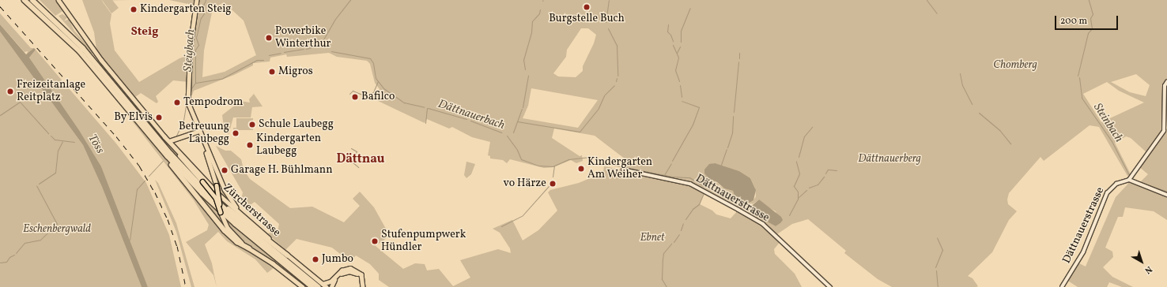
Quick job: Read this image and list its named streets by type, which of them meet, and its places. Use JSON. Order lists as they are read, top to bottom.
{
  "streets": {
    "main road": ["Zürcherstrasse"],
    "street": ["Dättnauerstrasse"]
  },
  "districts": ["Steig", "Dättnau"],
  "water": [
    "Steigbach",
    "Dättnauerbach",
    "Steinbach",
    "Töss"
  ],
  "parks": [
    "Chomberg",
    "Dättnauerberg",
    "Eschenbergwald",
    "Ebnet"
  ],
  "places": [
    "Burgstelle Buch",
    "Kindergarten Steig",
    "Powerbike Winterthur",
    "Migros",
    "Freizeitanlage Reitplatz",
    "Bafilco",
    "Tempodrom",
    "By Elvis",
    "Schule Laubegg",
    "Betreuung Laubegg",
    "Kindergarten Laubegg",
    "Kindergarten Am Weiher",
    "Garage H. Bühlmann",
    "vo Härze",
    "Stufenpumpwerk Hündler",
    "Jumbo"
  ],
  "scale_bar": "200 m",
  "north": "bottom right"
}
